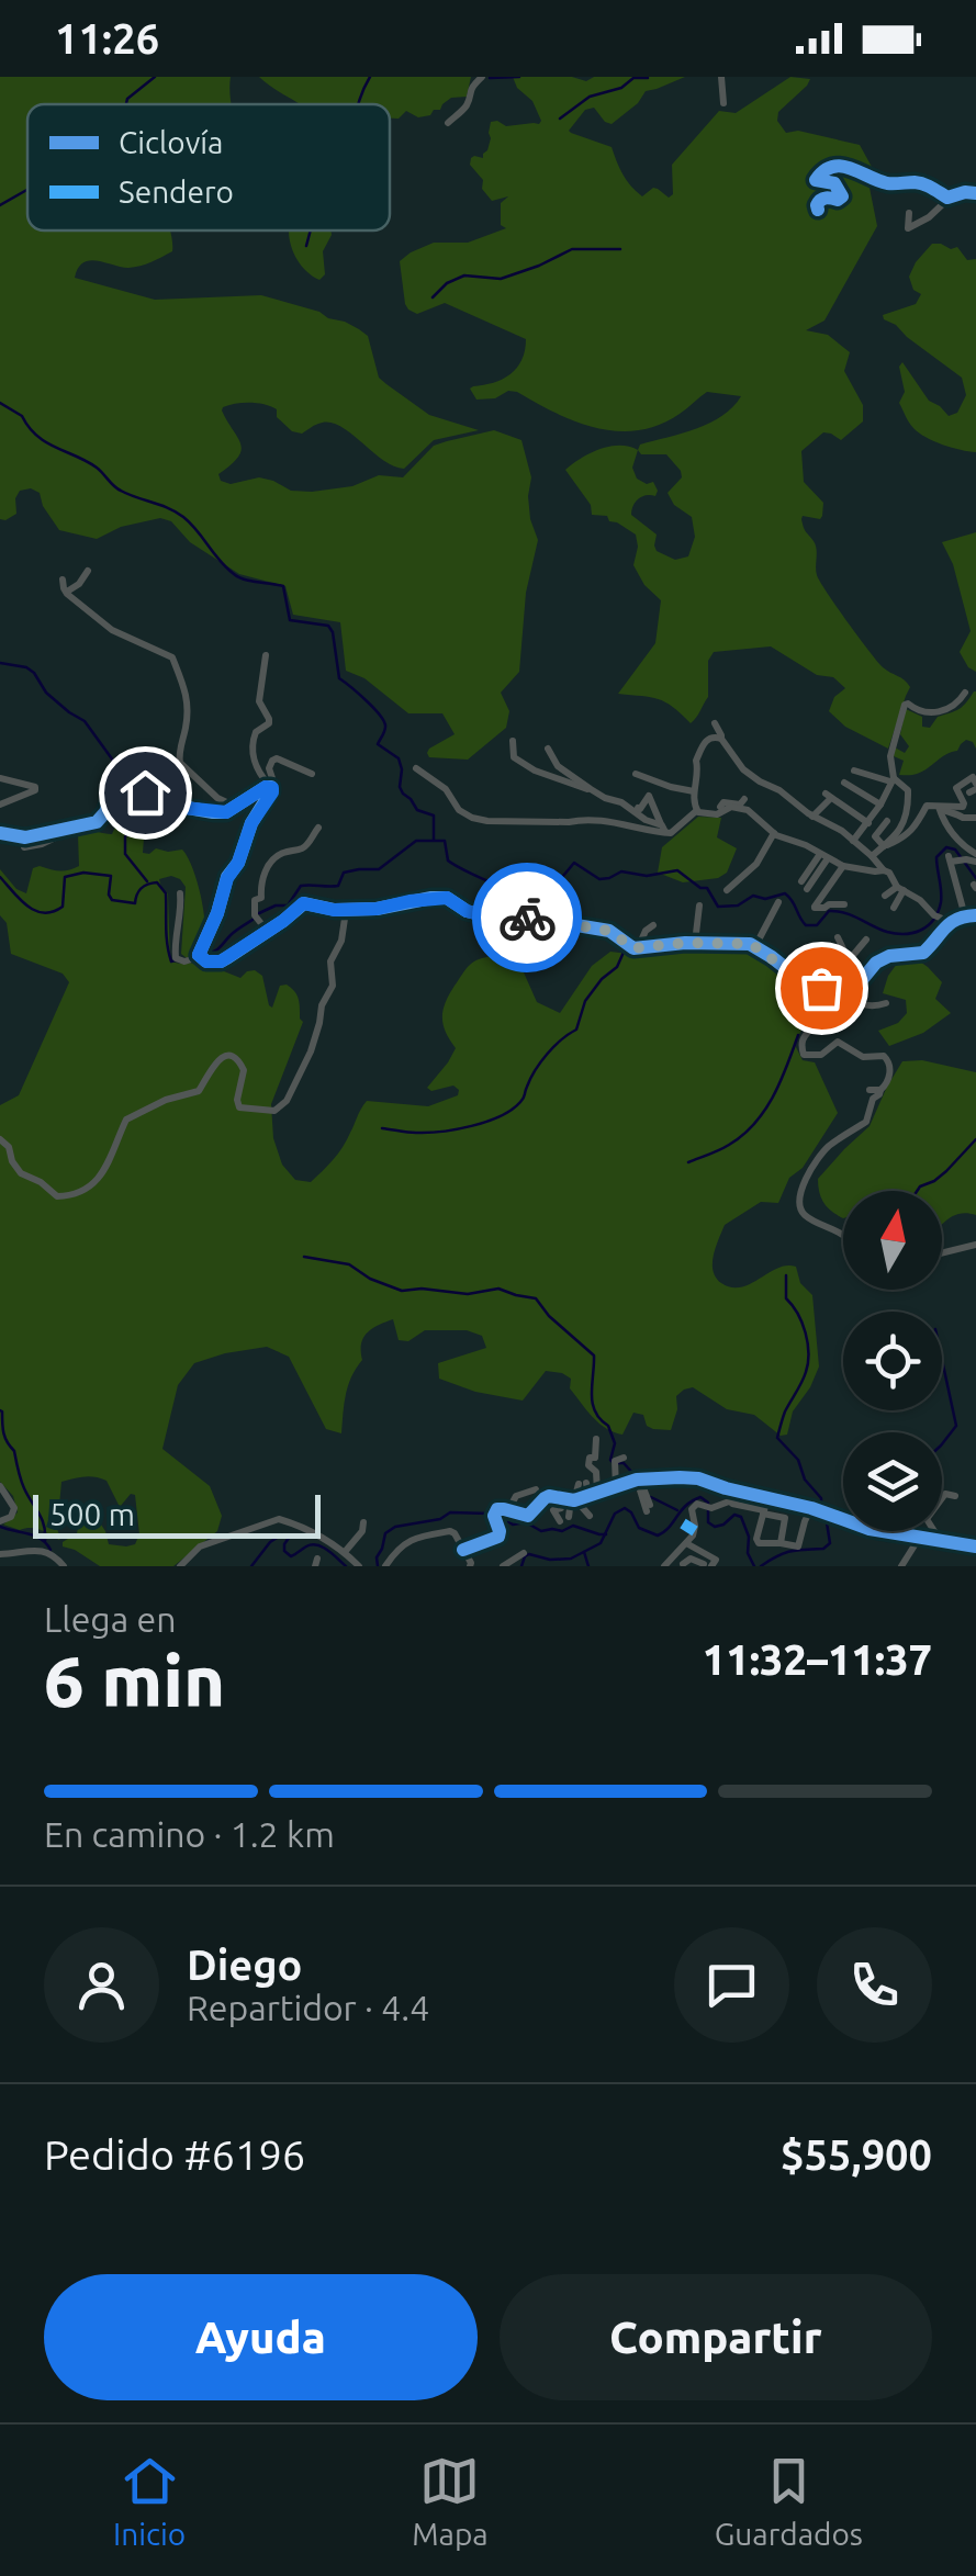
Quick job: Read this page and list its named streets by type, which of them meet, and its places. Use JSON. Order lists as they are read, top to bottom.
{
  "legend": ["Ciclovía", "Sendero"],
  "scale_bar": "500 m",
  "north": "top",
  "page": {
    "status": "11:26",
    "scale": "500 m",
    "heading": ["6 min", "Llega en", "11:32–11:37"],
    "panel": [
      "Diego",
      "Repartidor · 4.4",
      "Pedido #6196",
      "$55,900"
    ],
    "bar": "En camino · 1.2 km",
    "buttons": ["Ayuda", "Compartir"],
    "tabs": ["Inicio", "Mapa", "Guardados"]
  }
}
